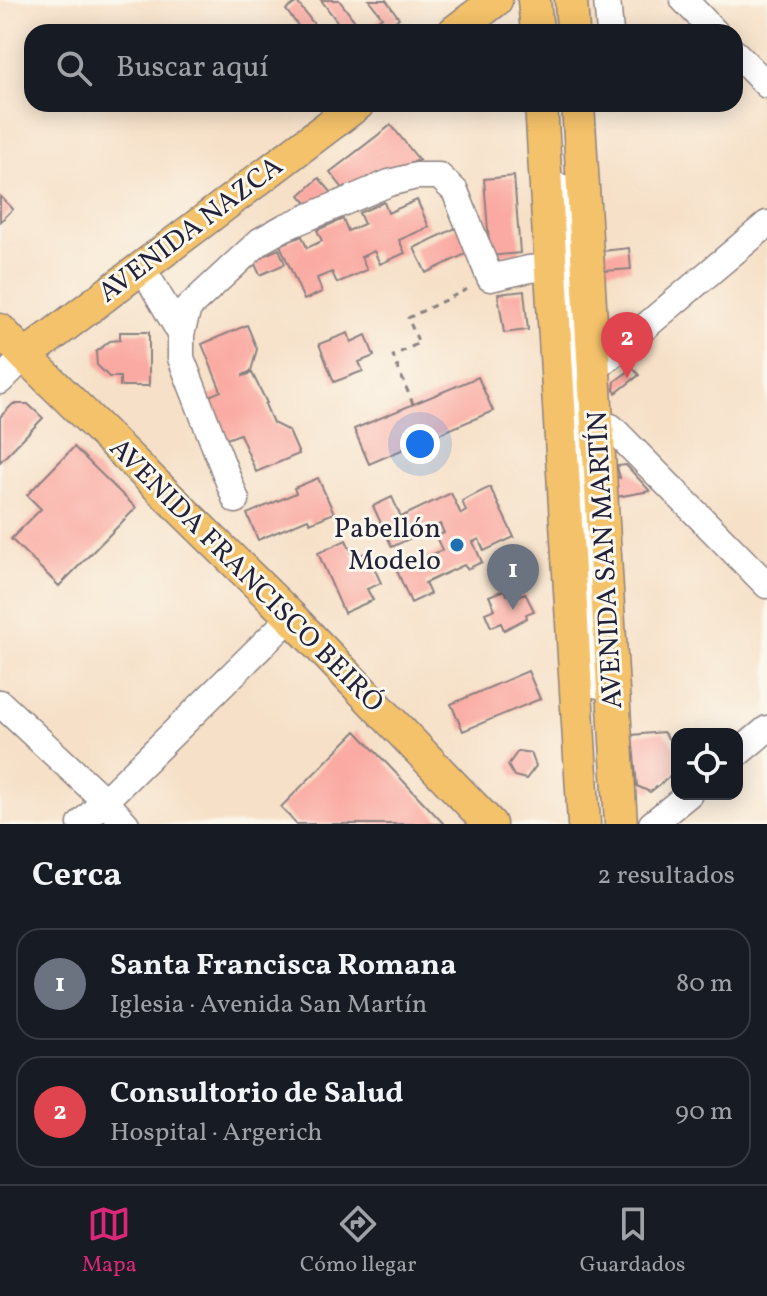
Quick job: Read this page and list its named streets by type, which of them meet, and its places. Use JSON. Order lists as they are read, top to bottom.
{
  "streets": {
    "main road": ["AVENIDA NAZCA", "AVENIDA SAN MARTÍN", "AVENIDA FRANCISCO BEIRÓ"]
  },
  "crossings": [
    ["AVENIDA NAZCA", "AVENIDA FRANCISCO BEIRÓ"]
  ],
  "places": ["Pabellón Modelo"],
  "page": {
    "search": "Buscar aquí",
    "pins": ["2", "1"],
    "heading": ["Cerca", "2 resultados"],
    "list": [
      {
        "mark": "1",
        "name": "Santa Francisca Romana",
        "note": "Iglesia · Avenida San Martín",
        "value": "80 m"
      },
      {
        "mark": "2",
        "name": "Consultorio de Salud",
        "note": "Hospital · Argerich",
        "value": "90 m"
      }
    ],
    "nav": ["Mapa", "Cómo llegar", "Guardados"]
  }
}
